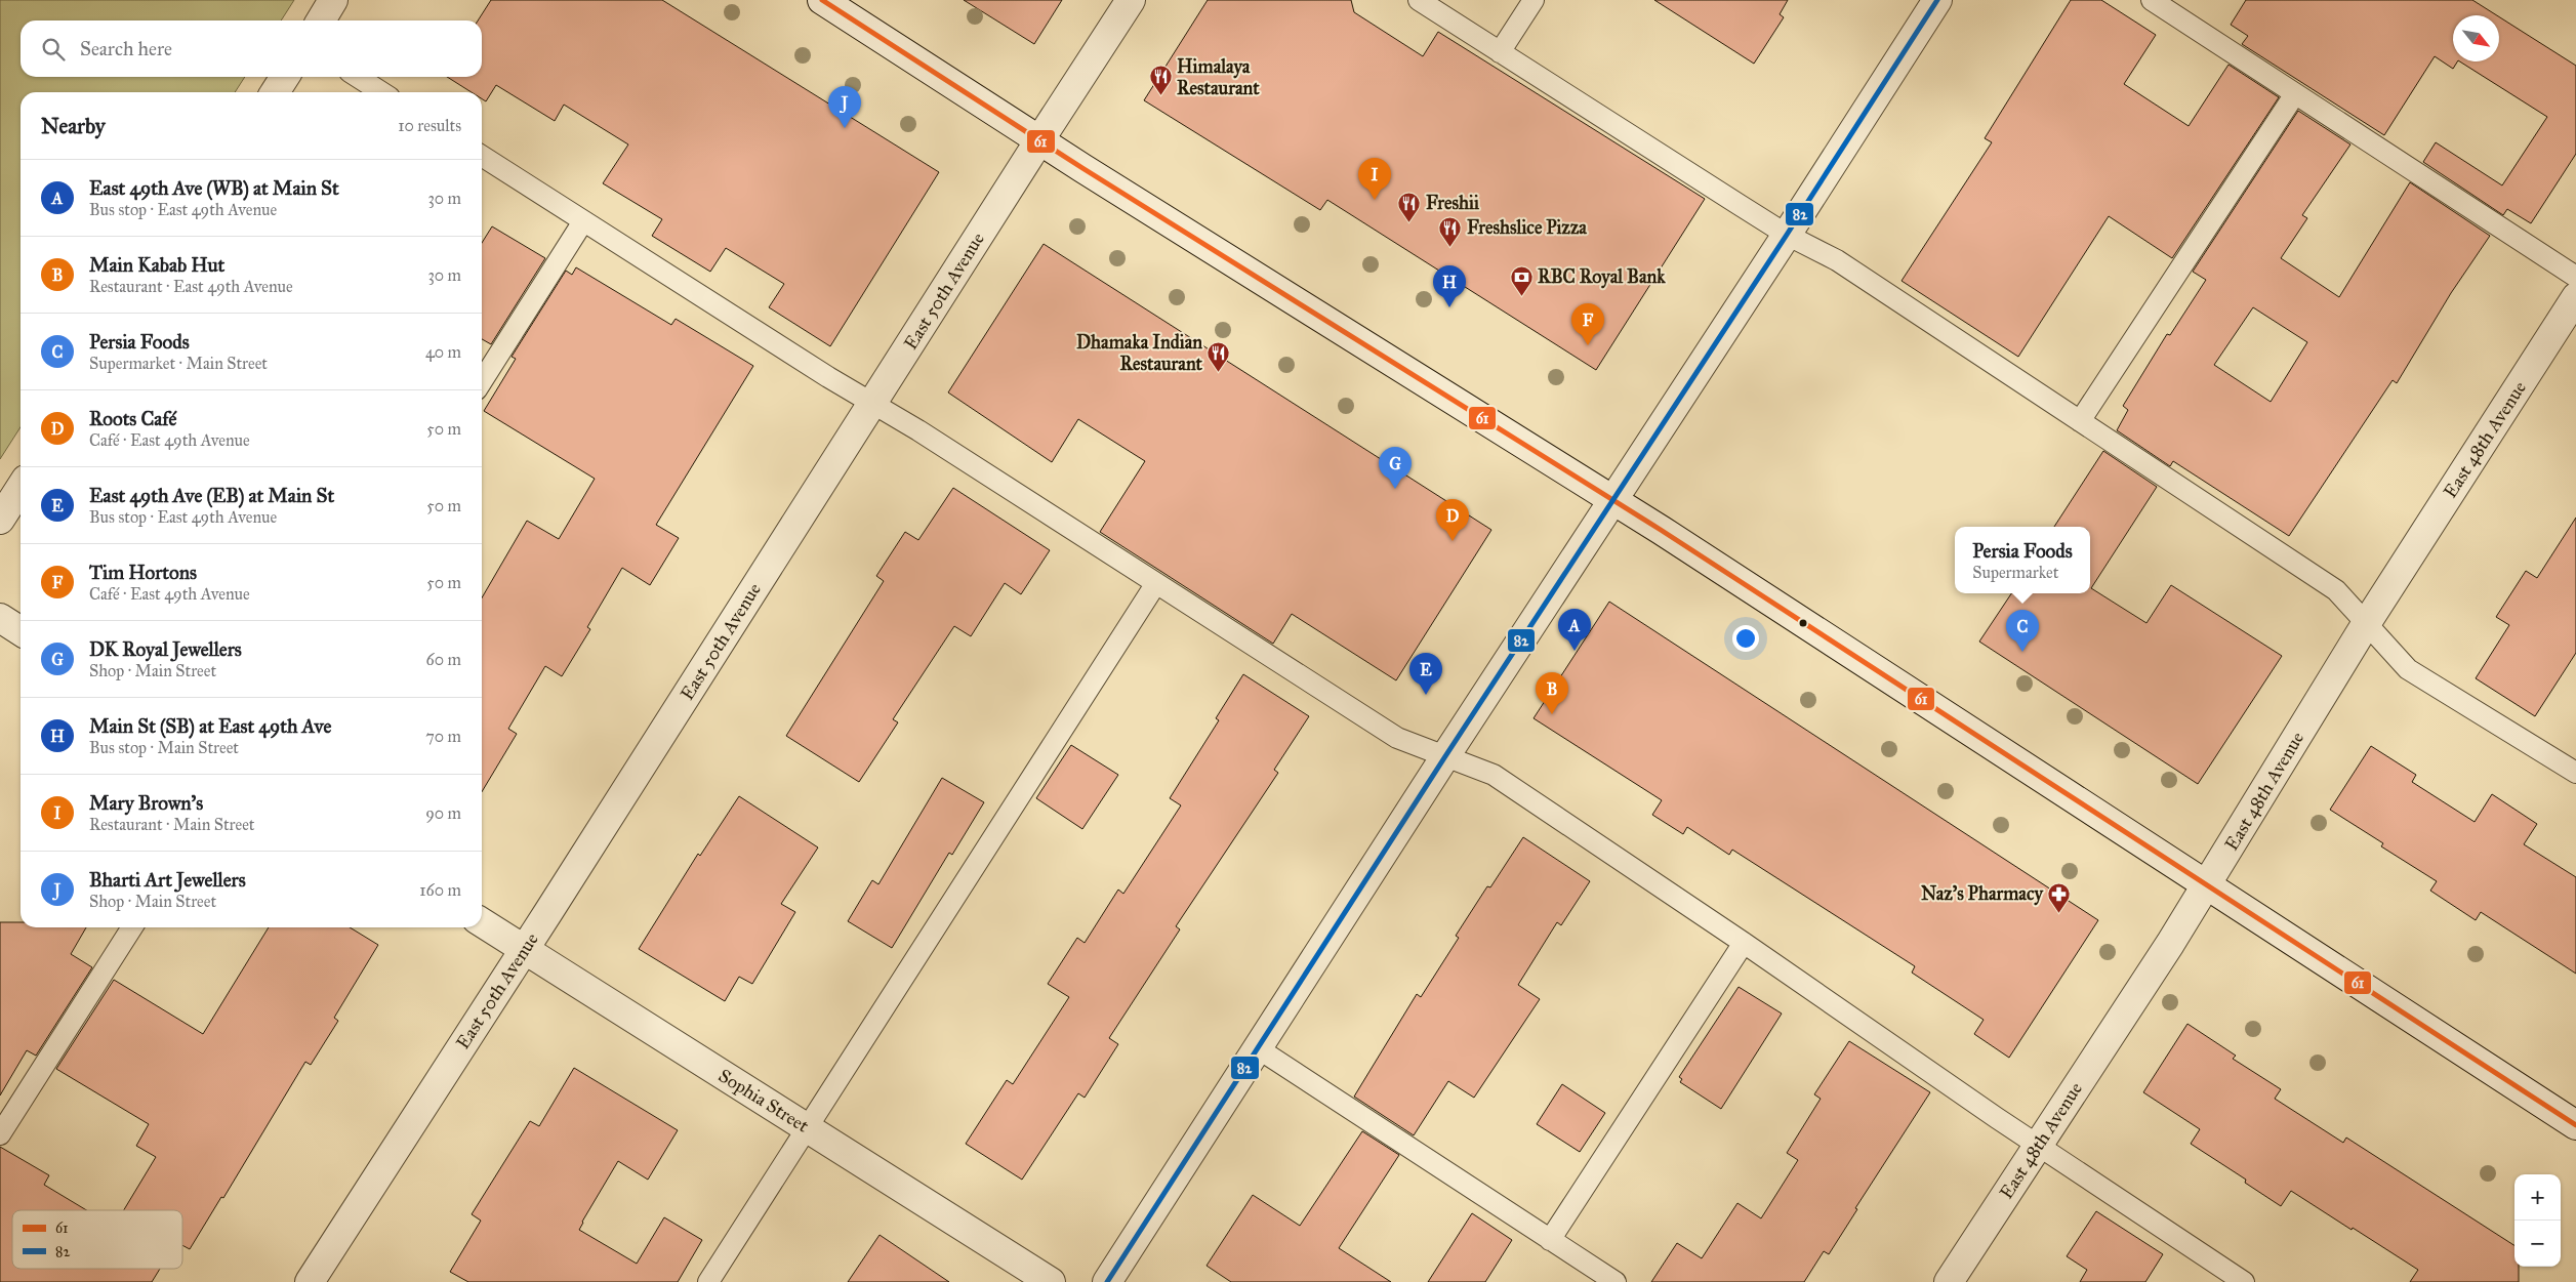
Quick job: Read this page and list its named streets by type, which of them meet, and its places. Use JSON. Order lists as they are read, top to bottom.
{
  "streets": {
    "street": ["East 50th Avenue", "East 48th Avenue", "Sophia Street"]
  },
  "crossings": [
    ["East 50th Avenue", "Sophia Street"]
  ],
  "places": {
    "restaurant": [
      "Himalaya Restaurant",
      "Freshii",
      "Freshslice Pizza",
      "Dhamaka Indian Restaurant"
    ],
    "bank": ["RBC Royal Bank"],
    "pharmacy": ["Naz's Pharmacy"]
  },
  "lines": ["transit line 61", "transit line 82"],
  "legend": ["61", "82"],
  "north": "bottom right",
  "page": {
    "search": "Search here",
    "pins": [
      "J",
      "I",
      "H",
      "F",
      "G",
      "D",
      "A",
      "C",
      "E",
      "B"
    ],
    "heading": ["Nearby", "10 results"],
    "list": [
      {
        "mark": "A",
        "name": "East 49th Ave (WB) at Main St",
        "note": "Bus stop · East 49th Avenue",
        "value": "30 m"
      },
      {
        "mark": "B",
        "name": "Main Kabab Hut",
        "note": "Restaurant · East 49th Avenue",
        "value": "30 m"
      },
      {
        "mark": "C",
        "name": "Persia Foods",
        "note": "Supermarket · Main Street",
        "value": "40 m"
      },
      {
        "mark": "D",
        "name": "Roots Café",
        "note": "Café · East 49th Avenue",
        "value": "50 m"
      },
      {
        "mark": "E",
        "name": "East 49th Ave (EB) at Main St",
        "note": "Bus stop · East 49th Avenue",
        "value": "50 m"
      },
      {
        "mark": "F",
        "name": "Tim Hortons",
        "note": "Café · East 49th Avenue",
        "value": "50 m"
      },
      {
        "mark": "G",
        "name": "DK Royal Jewellers",
        "note": "Shop · Main Street",
        "value": "60 m"
      },
      {
        "mark": "H",
        "name": "Main St (SB) at East 49th Ave",
        "note": "Bus stop · Main Street",
        "value": "70 m"
      },
      {
        "mark": "I",
        "name": "Mary Brown's",
        "note": "Restaurant · Main Street",
        "value": "90 m"
      },
      {
        "mark": "J",
        "name": "Bharti Art Jewellers",
        "note": "Shop · Main Street",
        "value": "160 m"
      }
    ],
    "popup": ["Persia Foods", "Supermarket"],
    "map_buttons": ["+", "−"]
  }
}
